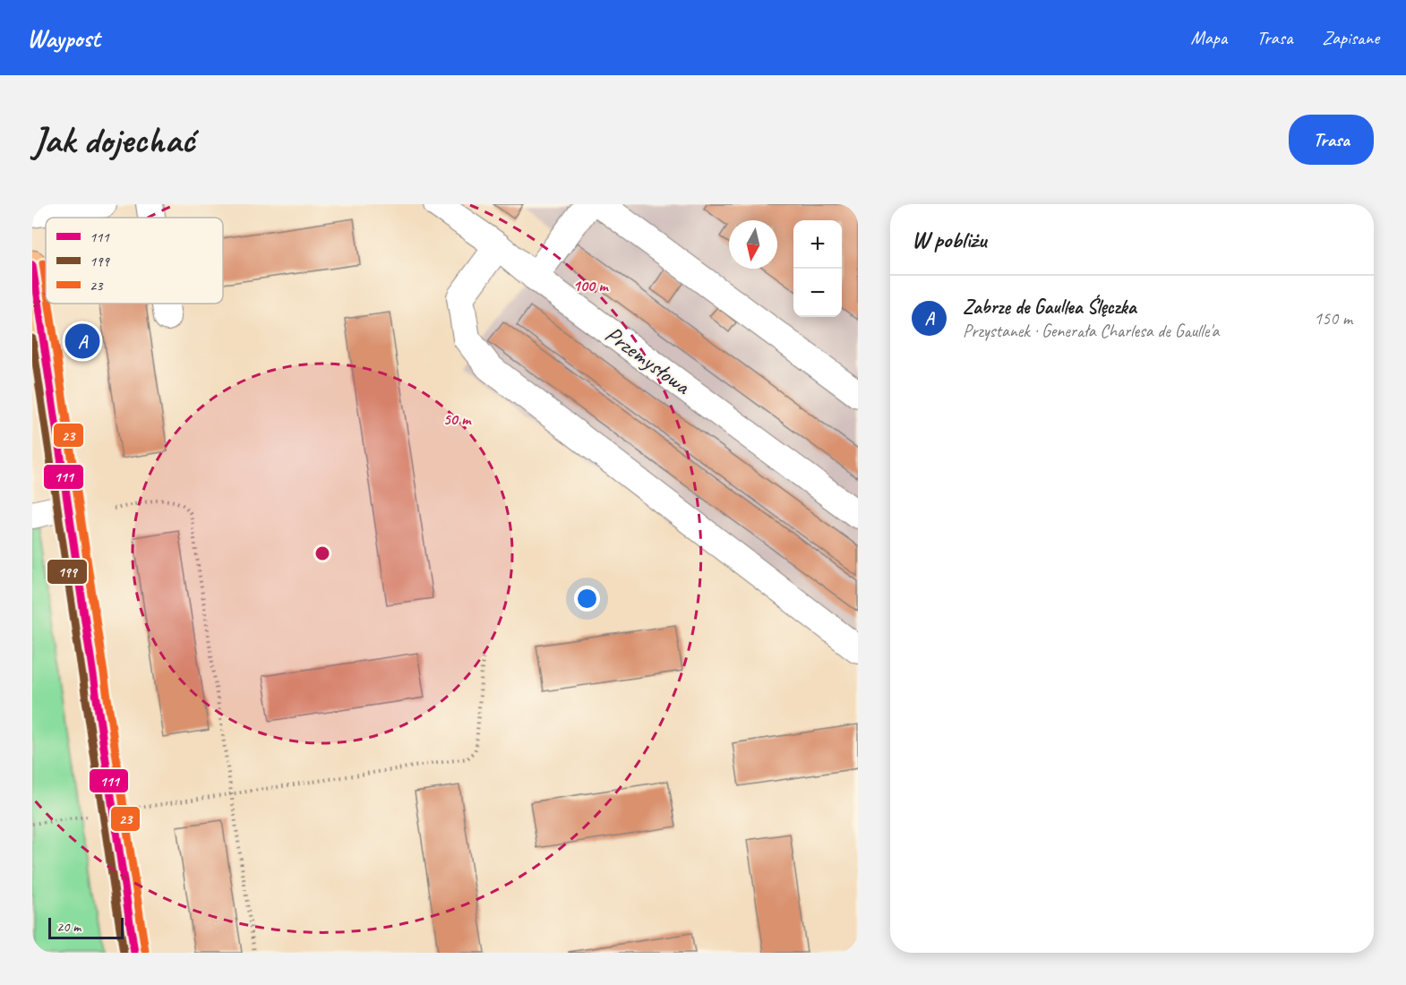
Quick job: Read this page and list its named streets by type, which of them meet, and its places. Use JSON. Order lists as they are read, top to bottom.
{
  "streets": {
    "street": ["Przemysłowa"]
  },
  "lines": ["transit line 23", "transit line 111", "transit line 199"],
  "legend": ["111", "199", "23"],
  "scale_bar": "20 m",
  "north": "bottom",
  "page": {
    "header": "Waypost",
    "nav": ["Mapa", "Trasa", "Zapisane"],
    "buttons": "Trasa",
    "title": "Jak dojechać",
    "heading": "W pobliżu",
    "map_buttons": ["+", "−"],
    "list": [
      {
        "mark": "A",
        "name": "Zabrze de Gaullea Ślęczka",
        "note": "Przystanek · Generała Charlesa de Gaulle'a",
        "value": "150 m"
      }
    ],
    "pins": "A",
    "scale": "20 m"
  },
  "rings": ["100 m", "50 m"]
}
